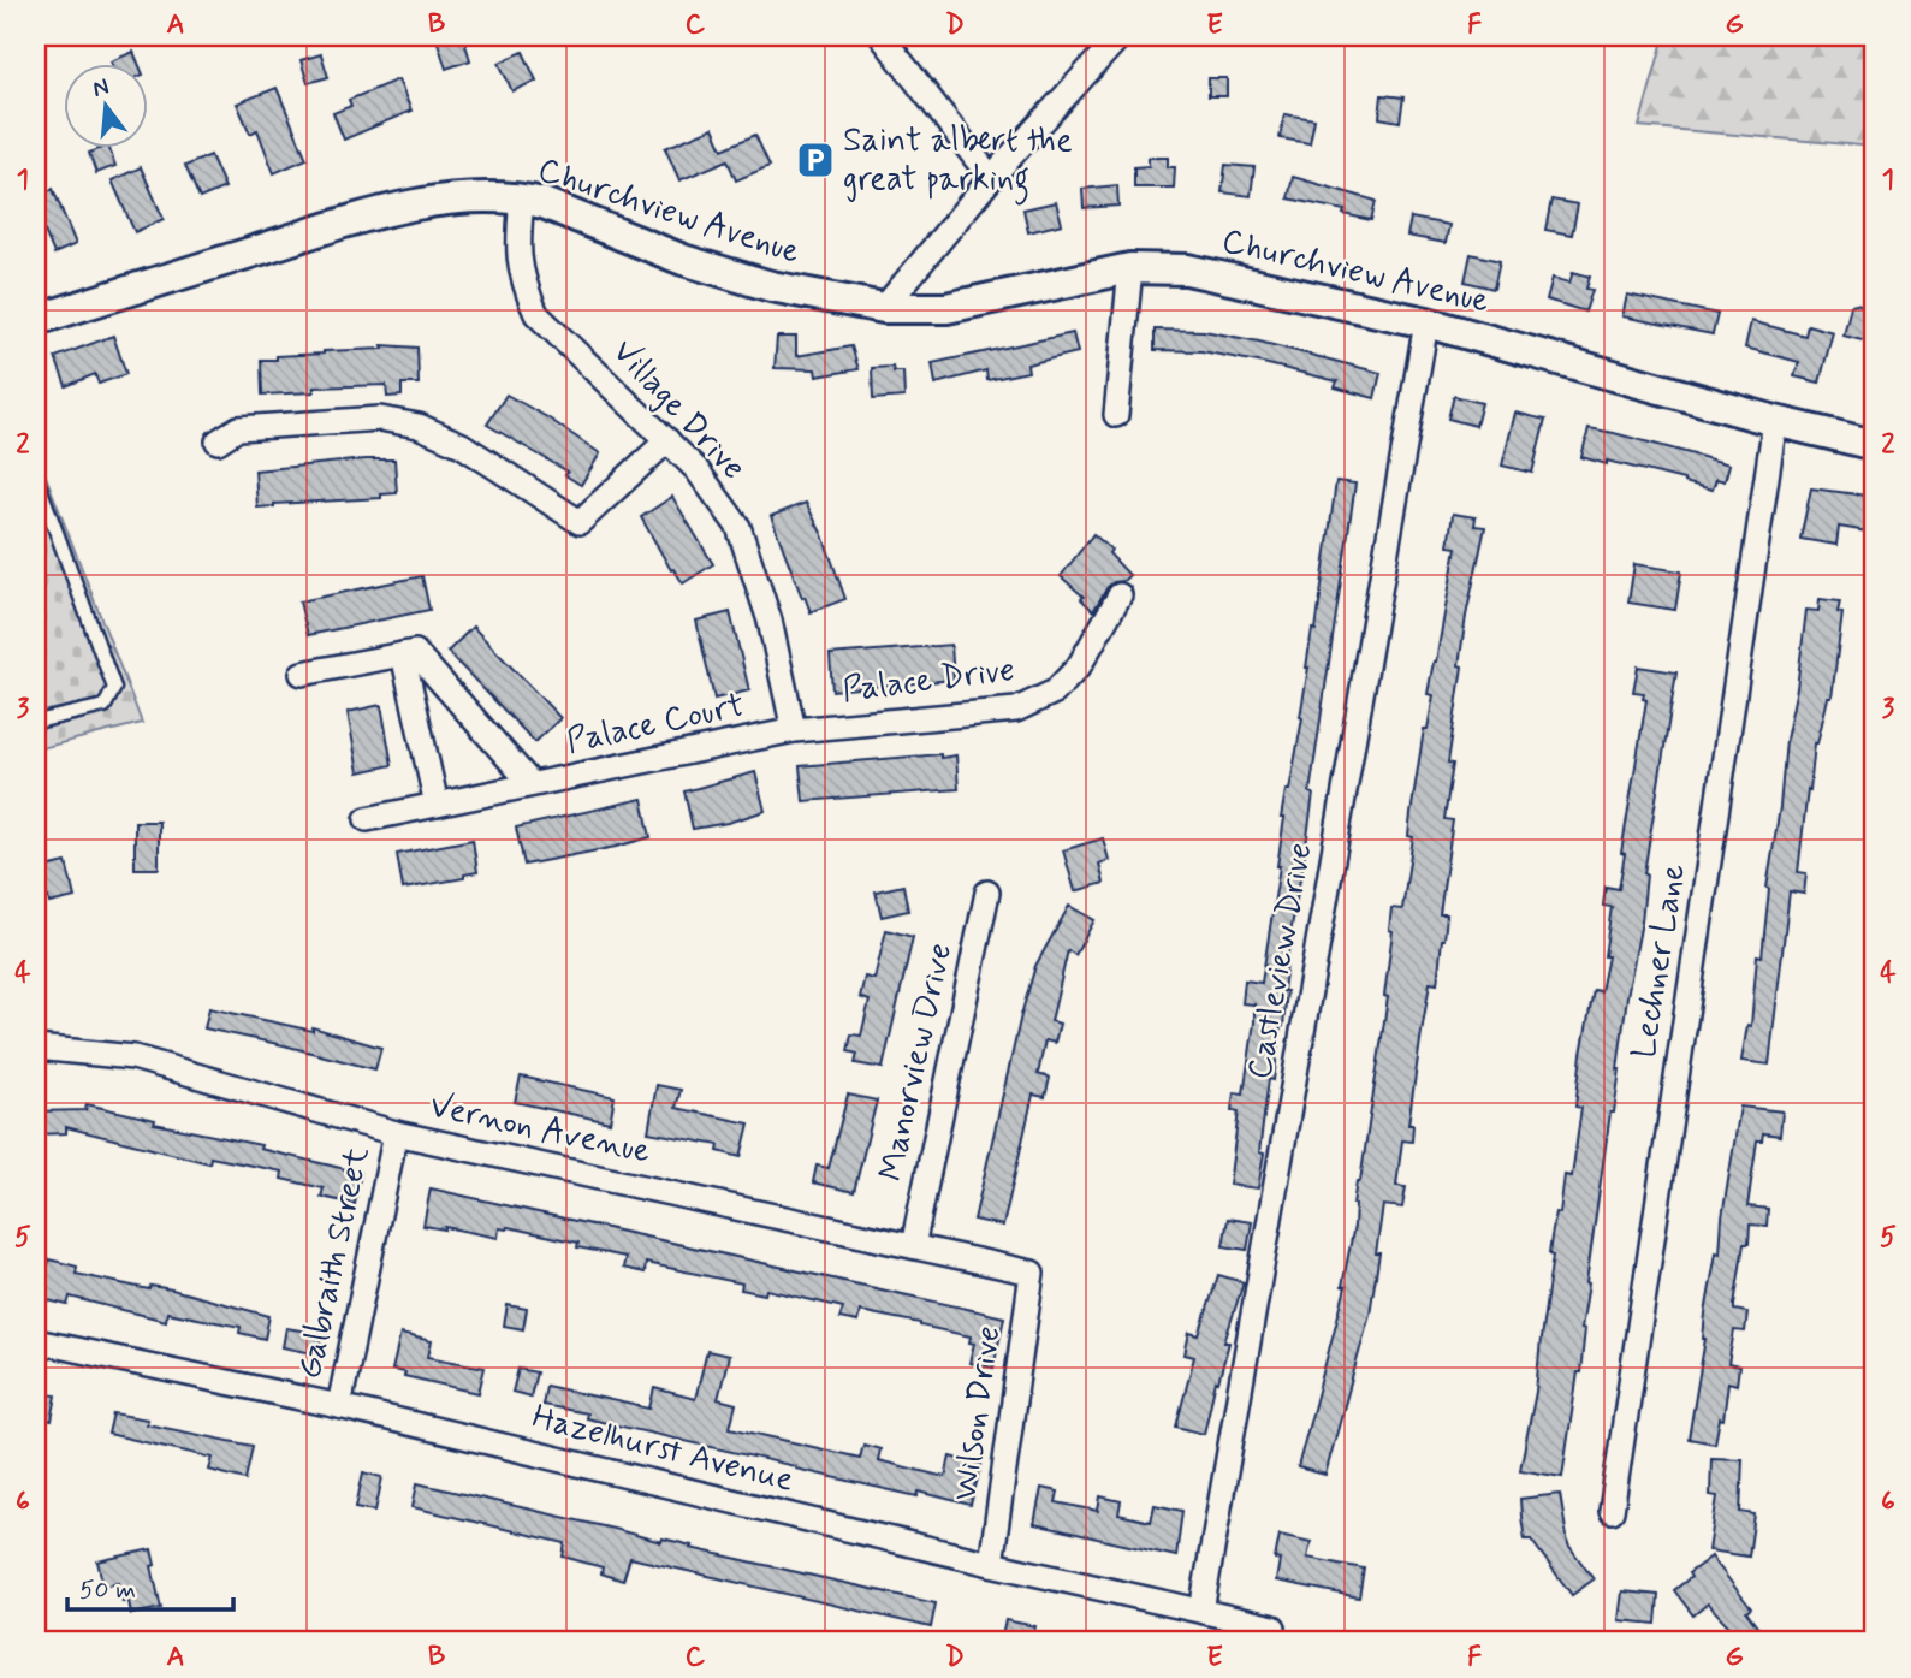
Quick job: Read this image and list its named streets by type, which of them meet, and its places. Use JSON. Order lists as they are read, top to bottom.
{
  "streets": {
    "street": [
      "Churchview Avenue",
      "Village Drive",
      "Palace Drive",
      "Palace Court",
      "Castleview Drive",
      "Lechner Lane",
      "Manorview Drive",
      "Vernon Avenue",
      "Galbraith Street",
      "Wilson Drive",
      "Hazelhurst Avenue"
    ]
  },
  "crossings": [
    ["Churchview Avenue", "Village Drive"],
    ["Churchview Avenue", "Castleview Drive"],
    ["Churchview Avenue", "Lechner Lane"],
    ["Village Drive", "Palace Drive"],
    ["Village Drive", "Palace Court"],
    ["Palace Drive", "Palace Court"],
    ["Castleview Drive", "Hazelhurst Avenue"],
    ["Manorview Drive", "Vernon Avenue"],
    ["Vernon Avenue", "Galbraith Street"],
    ["Vernon Avenue", "Wilson Drive"],
    ["Galbraith Street", "Hazelhurst Avenue"],
    ["Wilson Drive", "Hazelhurst Avenue"]
  ],
  "places": {
    "parking": ["Saint albert the great parking"]
  },
  "scale_bar": "50 m",
  "north": "top",
  "grid": {
    "columns": [
      "A",
      "B",
      "C",
      "D",
      "E",
      "F",
      "G"
    ],
    "rows": [
      "1",
      "2",
      "3",
      "4",
      "5",
      "6"
    ]
  }
}
